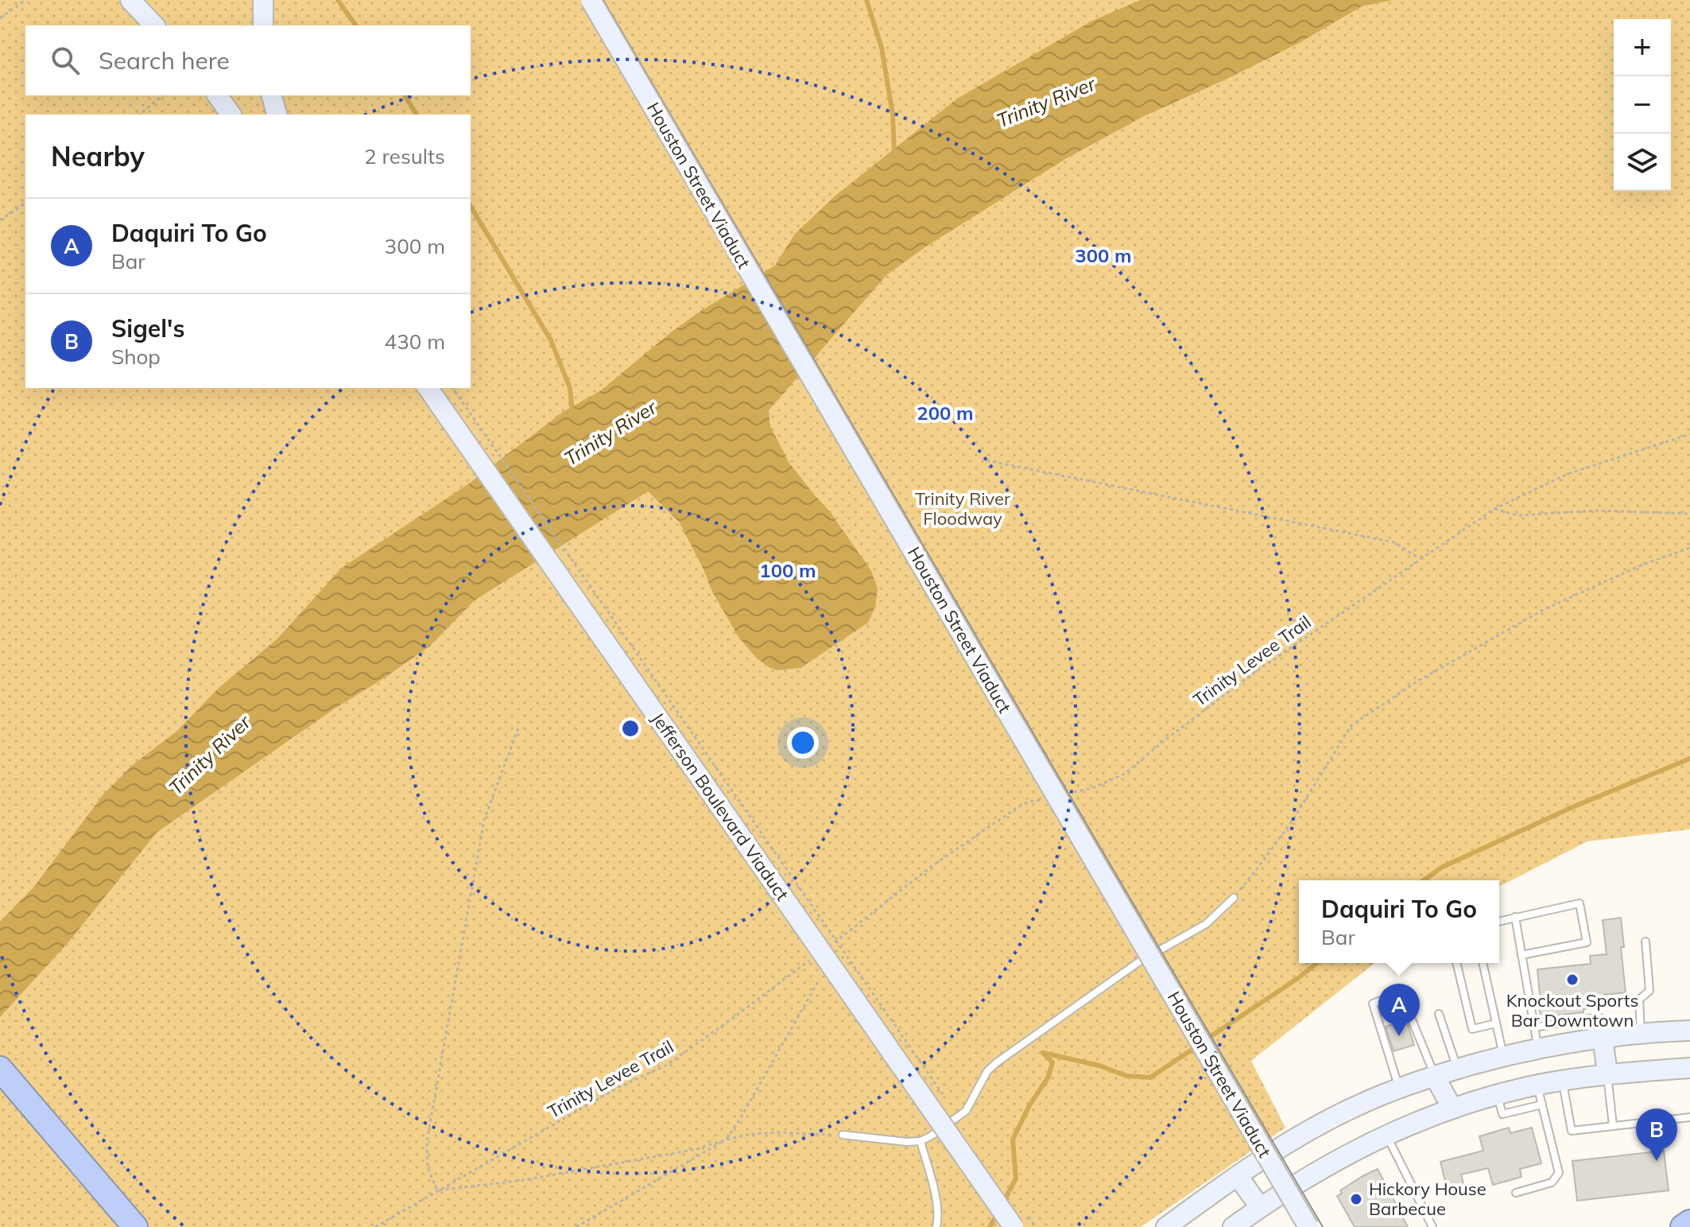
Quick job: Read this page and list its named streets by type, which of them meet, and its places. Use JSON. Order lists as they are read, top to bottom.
{
  "streets": {
    "main road": ["Houston Street Viaduct", "Jefferson Boulevard Viaduct"],
    "path": ["Trinity Levee Trail"]
  },
  "water": ["Trinity River"],
  "parks": ["Trinity River Floodway"],
  "places": ["Knockout Sports Bar Downtown", "Hickory House Barbecue"],
  "page": {
    "map_buttons": ["+", "−"],
    "search": "Search here",
    "heading": ["Nearby", "2 results"],
    "list": [
      {
        "mark": "A",
        "name": "Daquiri To Go",
        "note": "Bar",
        "value": "300 m"
      },
      {
        "mark": "B",
        "name": "Sigel's",
        "note": "Shop",
        "value": "430 m"
      }
    ],
    "popup": ["Daquiri To Go", "Bar"],
    "pins": ["A", "B"]
  },
  "rings": ["300 m", "200 m", "100 m"]
}
